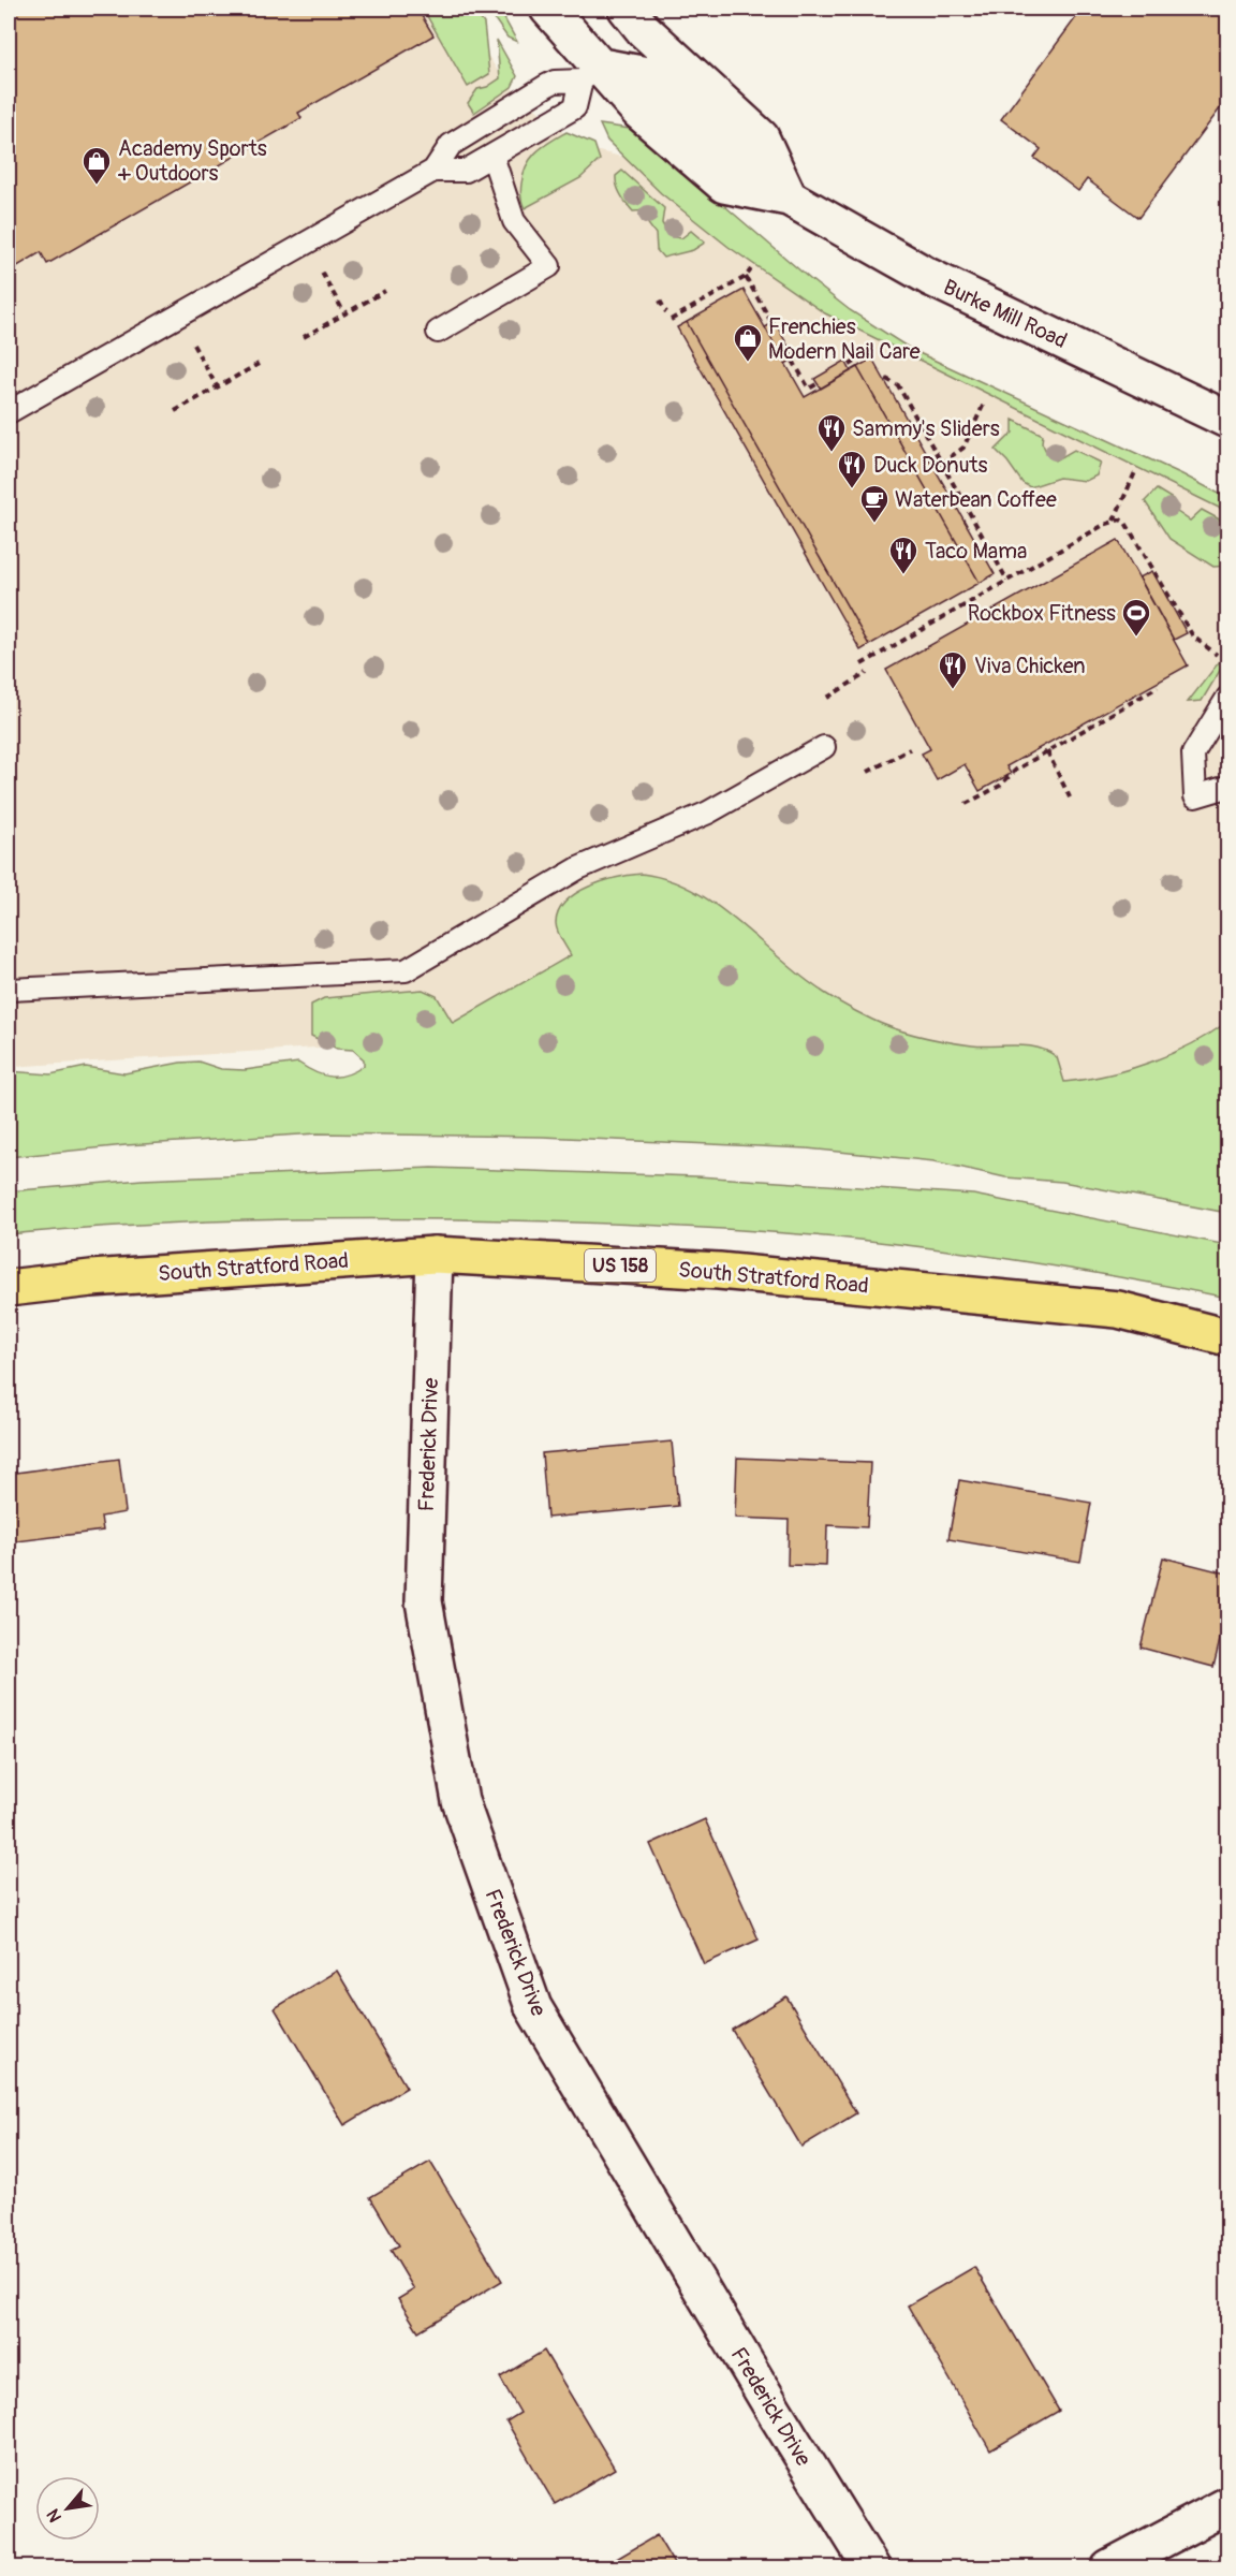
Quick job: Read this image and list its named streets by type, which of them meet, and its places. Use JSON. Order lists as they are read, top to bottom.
{
  "streets": {
    "main road": ["US 158", "South Stratford Road"],
    "street": ["Burke Mill Road", "Frederick Drive"]
  },
  "crossings": [
    ["South Stratford Road", "Frederick Drive"]
  ],
  "places": {
    "shop": ["Academy Sports + Outdoors", "Frenchies Modern Nail Care"],
    "restaurant": [
      "Sammy's Sliders",
      "Duck Donuts",
      "Taco Mama",
      "Viva Chicken"
    ],
    "cafe": ["Waterbean Coffee"],
    "sports": ["Rockbox Fitness"]
  },
  "north": "bottom left"
}
